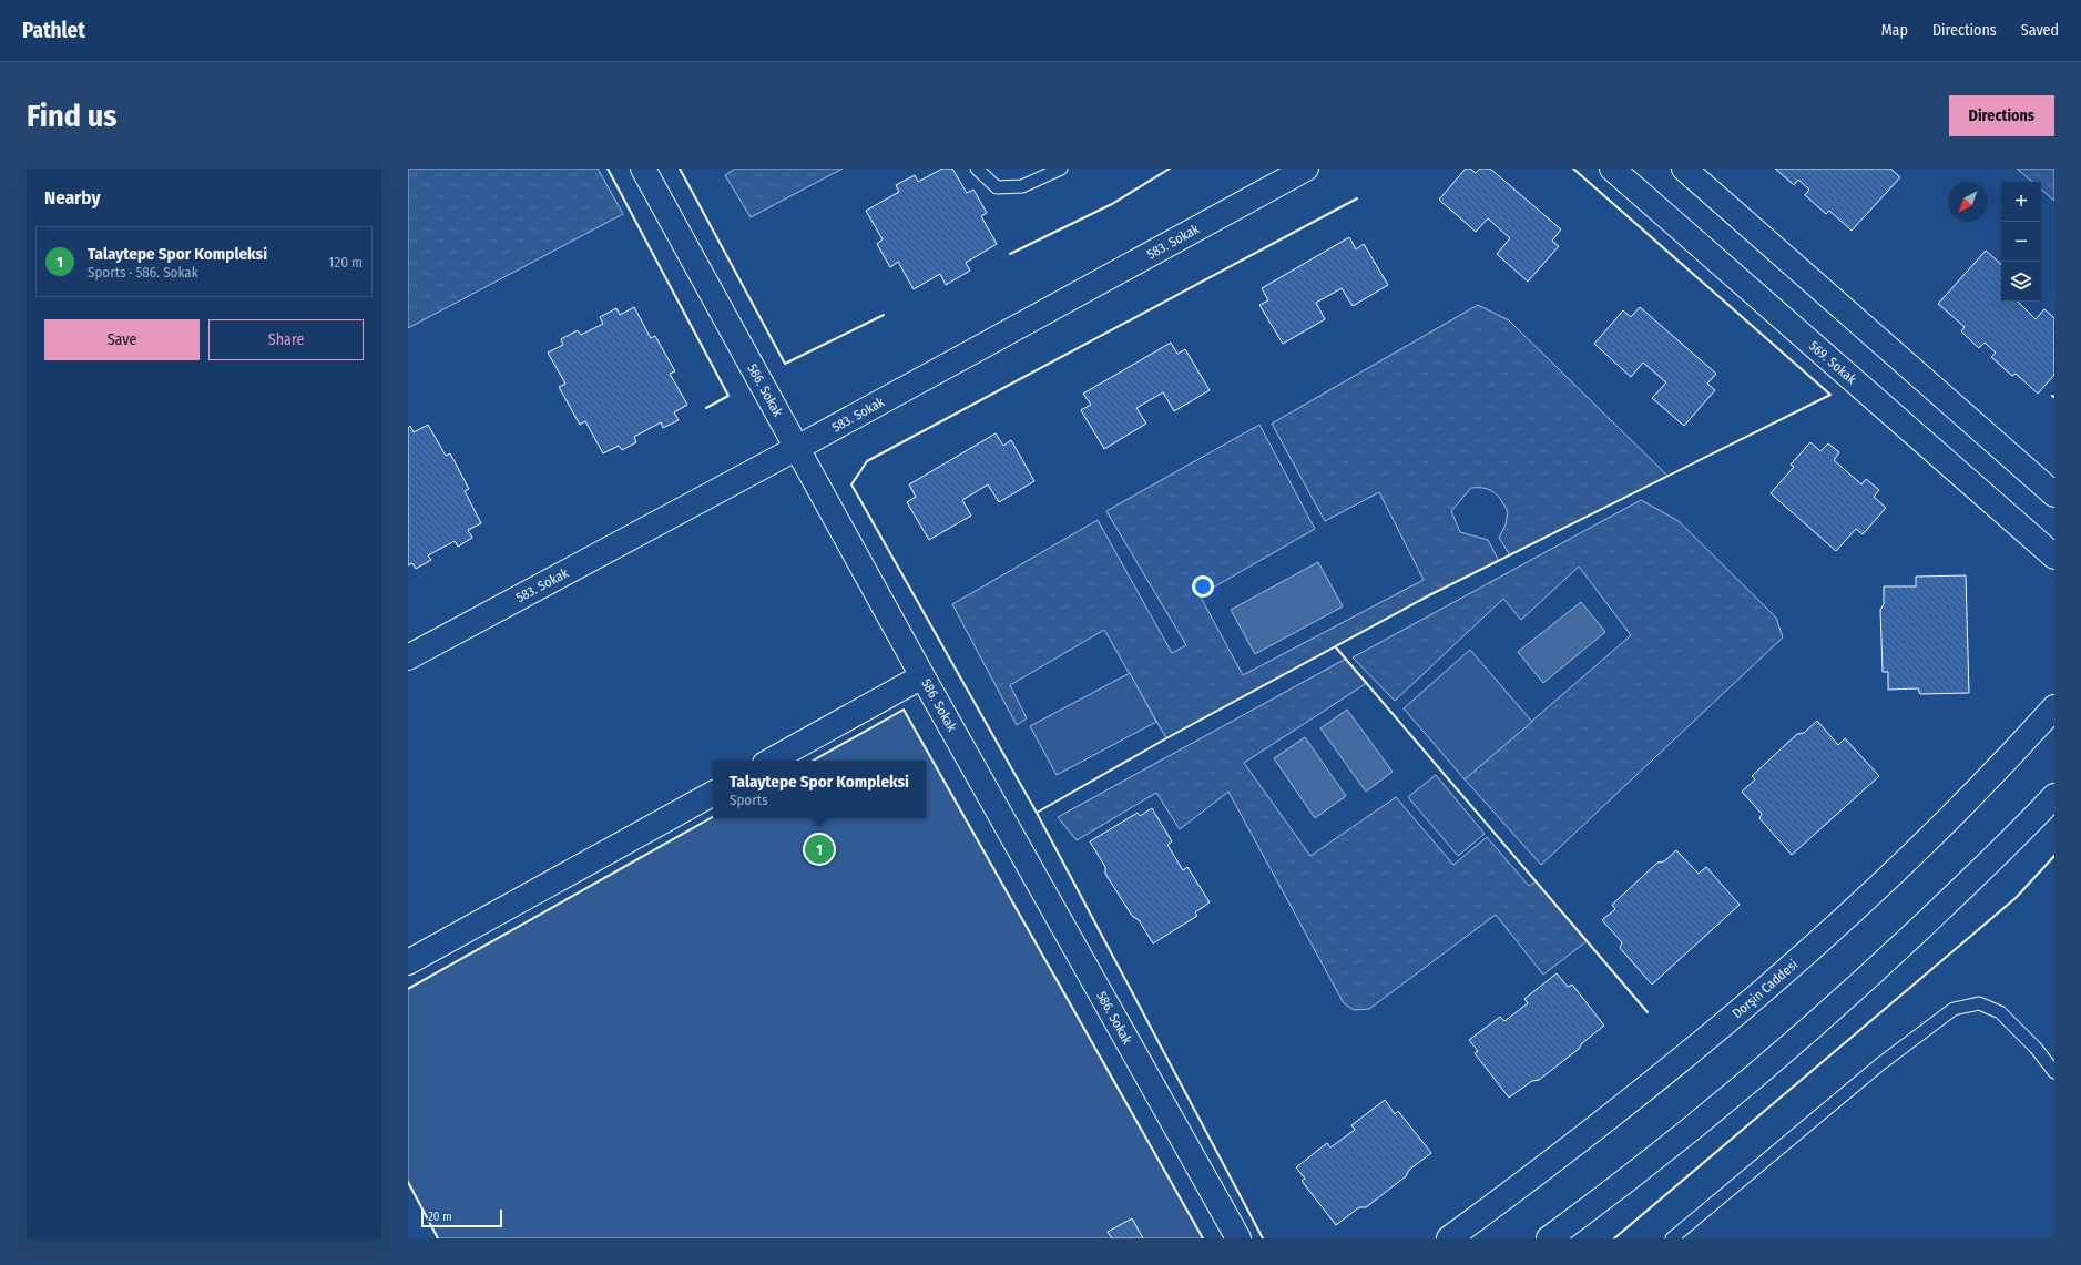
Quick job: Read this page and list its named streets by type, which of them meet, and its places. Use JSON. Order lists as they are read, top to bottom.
{
  "streets": {
    "street": [
      "583. Sokak",
      "569. Sokak",
      "586. Sokak",
      "Dorşin Caddesi"
    ]
  },
  "crossings": [
    ["583. Sokak", "586. Sokak"]
  ],
  "scale_bar": "20 m",
  "north": "bottom left",
  "page": {
    "header": "Pathlet",
    "nav": ["Map", "Directions", "Saved"],
    "buttons": [
      "Directions",
      ["Save", "Share"]
    ],
    "title": "Find us",
    "heading": "Nearby",
    "map_buttons": ["+", "−"],
    "list": [
      {
        "mark": "1",
        "name": "Talaytepe Spor Kompleksi",
        "note": "Sports · 586. Sokak",
        "value": "120 m"
      }
    ],
    "popup": ["Talaytepe Spor Kompleksi", "Sports"],
    "pins": "1",
    "scale": "20 m"
  }
}
